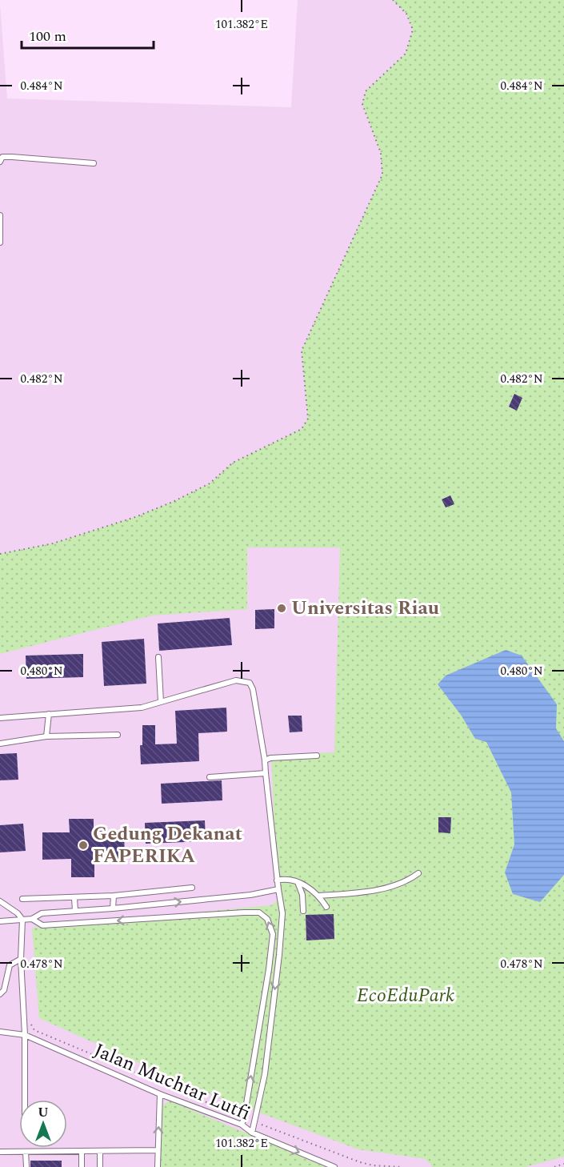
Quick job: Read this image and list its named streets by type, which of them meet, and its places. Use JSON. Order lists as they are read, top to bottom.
{
  "streets": {
    "lane": ["Jalan Muchtar Lutfi"]
  },
  "parks": ["EcoEduPark"],
  "places": ["Universitas Riau", "Gedung Dekanat FAPERIKA"],
  "scale_bar": "100 m",
  "north": "top",
  "coordinates": [
    "101.382°E",
    "0.484°N",
    "0.482°N",
    "0.480°N",
    "0.478°N"
  ]
}
